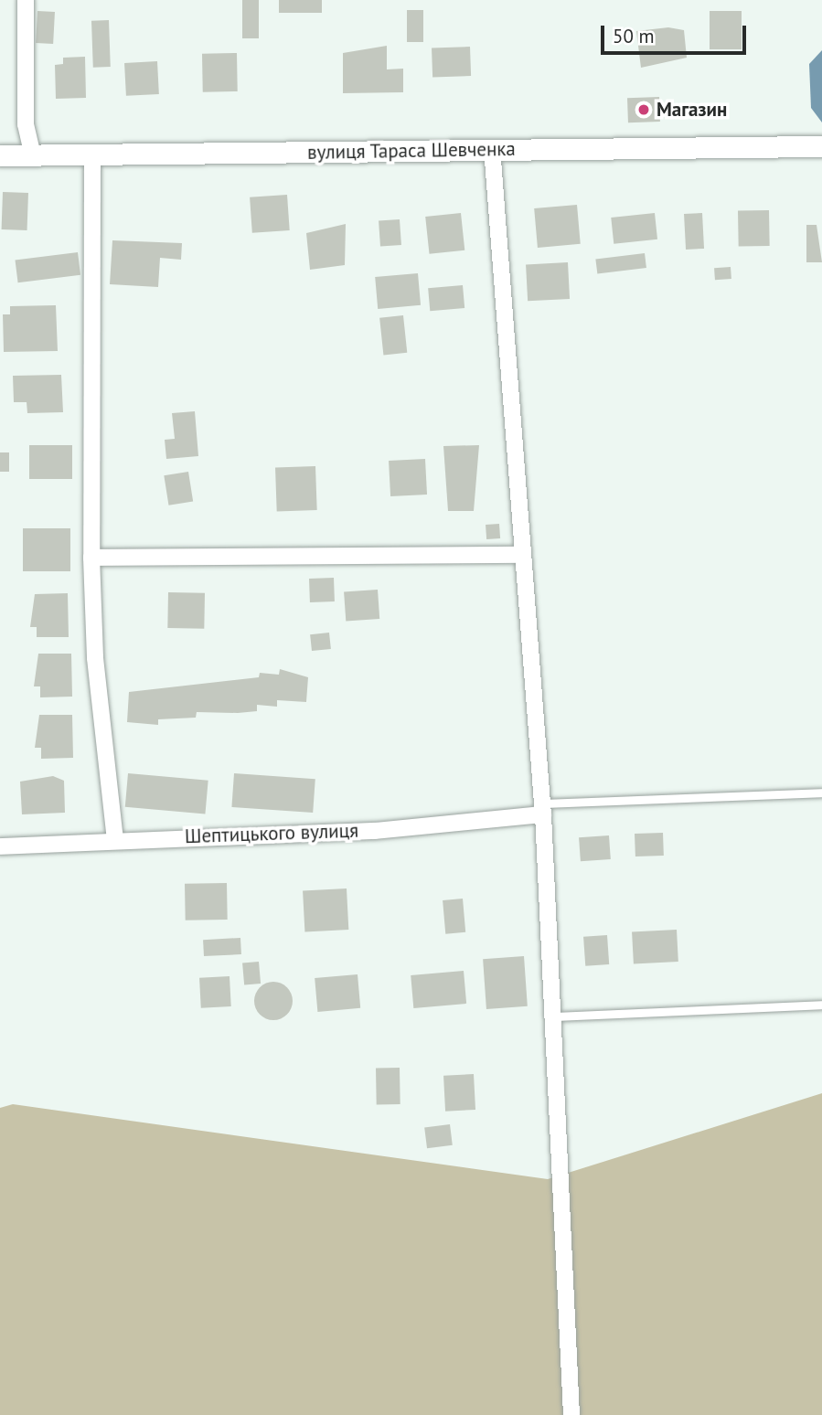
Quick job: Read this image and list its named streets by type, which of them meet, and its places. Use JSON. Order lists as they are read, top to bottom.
{
  "streets": {
    "street": ["вулиця Тараса Шевченка", "Шептицького вулиця"]
  },
  "places": ["Магазин"],
  "scale_bar": "50 m"
}
